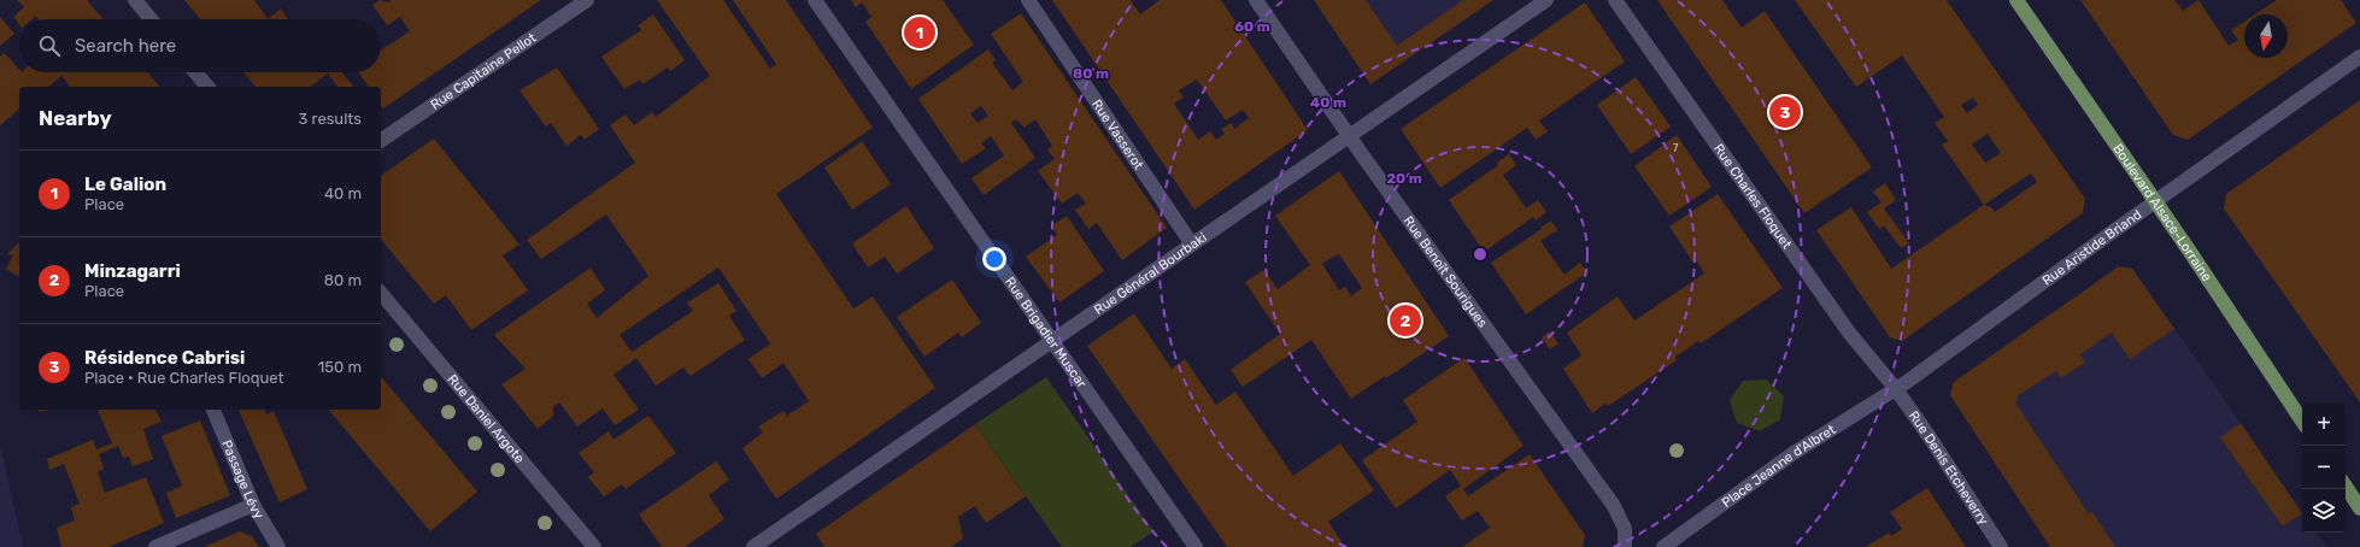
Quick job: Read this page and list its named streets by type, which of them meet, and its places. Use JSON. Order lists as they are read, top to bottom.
{
  "streets": {
    "main road": ["Boulevard Alsace-Lorraine"],
    "street": [
      "Rue Capitaine Pellot",
      "Rue Vasserot",
      "Rue Charles Floquet",
      "Rue Aristide Briand",
      "Rue Benoît Sourigues",
      "Rue Général Bourbaki",
      "Rue Brigadier Muscar",
      "Rue Daniel Argote",
      "Place Jeanne d'Albret",
      "Rue Denis Etcheverry",
      "Passage Lévy"
    ]
  },
  "crossings": [
    ["Rue Vasserot", "Rue Général Bourbaki"],
    ["Rue Charles Floquet", "Rue Aristide Briand"],
    ["Rue Charles Floquet", "Place Jeanne d'Albret"],
    ["Rue Charles Floquet", "Rue Denis Etcheverry"],
    ["Boulevard Alsace-Lorraine", "Rue Aristide Briand"],
    ["Rue Aristide Briand", "Place Jeanne d'Albret"],
    ["Rue Aristide Briand", "Rue Denis Etcheverry"],
    ["Rue Benoît Sourigues", "Rue Général Bourbaki"],
    ["Rue Général Bourbaki", "Rue Brigadier Muscar"],
    ["Place Jeanne d'Albret", "Rue Denis Etcheverry"]
  ],
  "house_numbers": ["7"],
  "north": "bottom",
  "page": {
    "pins": ["1", "3", "2"],
    "search": "Search here",
    "heading": ["Nearby", "3 results"],
    "list": [
      {
        "mark": "1",
        "name": "Le Galion",
        "note": "Place",
        "value": "40 m"
      },
      {
        "mark": "2",
        "name": "Minzagarri",
        "note": "Place",
        "value": "80 m"
      },
      {
        "mark": "3",
        "name": "Résidence Cabrisi",
        "note": "Place · Rue Charles Floquet",
        "value": "150 m"
      }
    ],
    "map_buttons": ["+", "−"]
  },
  "rings": [
    "60 m",
    "80 m",
    "40 m",
    "20 m"
  ]
}
